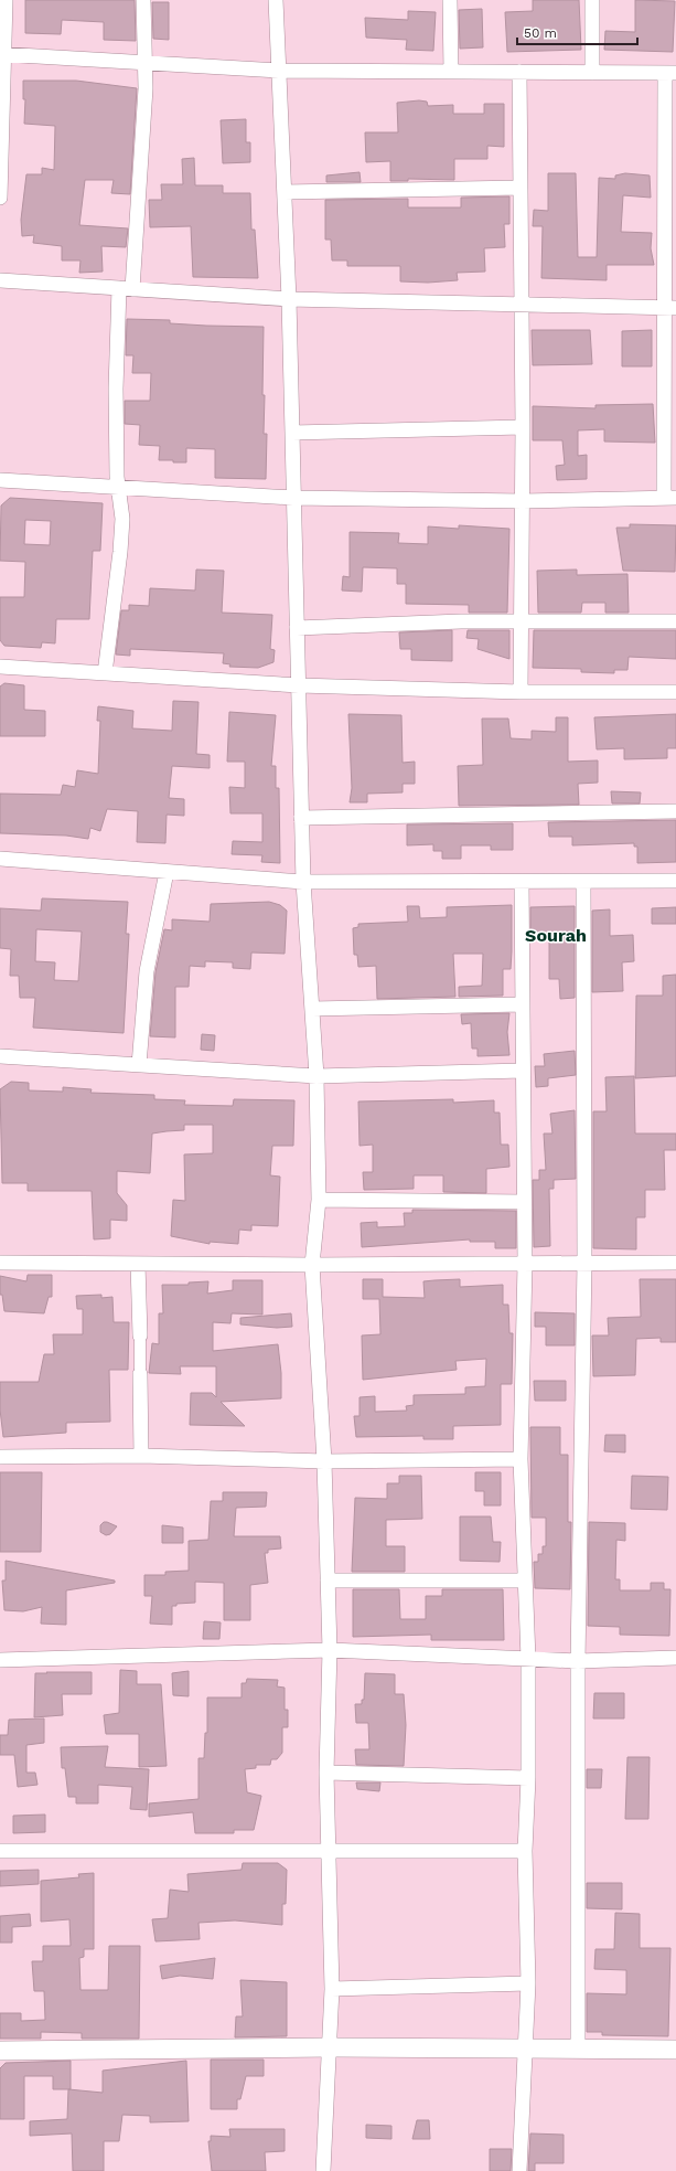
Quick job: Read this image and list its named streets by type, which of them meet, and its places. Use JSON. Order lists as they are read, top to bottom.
{
  "districts": ["Sourah"],
  "scale_bar": "50 m"
}
